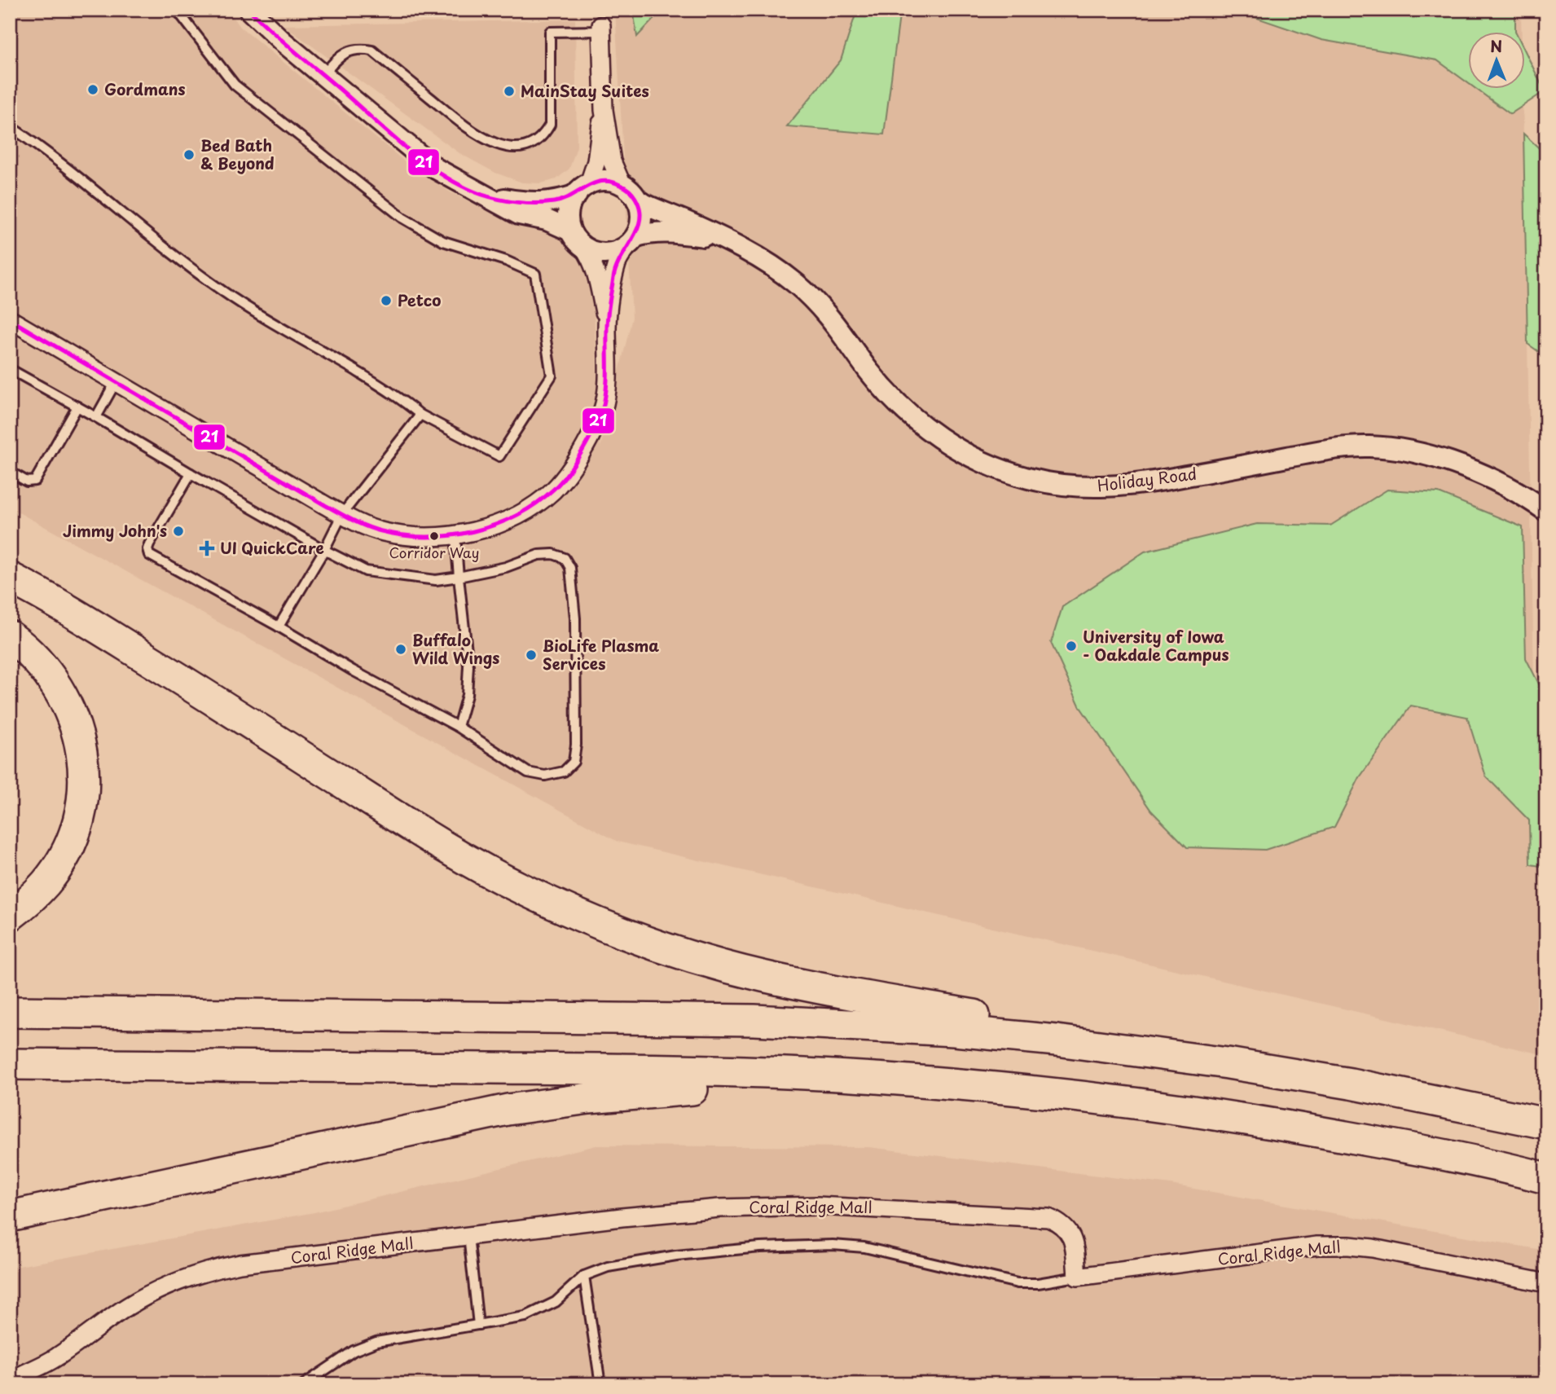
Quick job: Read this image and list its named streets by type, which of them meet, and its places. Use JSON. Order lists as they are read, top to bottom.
{
  "streets": {
    "street": ["Holiday Road", "Coral Ridge Mall"]
  },
  "places": {
    "other": [
      "Gordmans",
      "MainStay Suites",
      "Bed Bath & Beyond",
      "Petco",
      "Jimmy John's",
      "Corridor Way",
      "University of Iowa - Oakdale Campus",
      "Buffalo Wild Wings",
      "BioLife Plasma Services"
    ],
    "health": ["UI QuickCare"]
  },
  "lines": ["transit line 21"],
  "north": "top"
}
